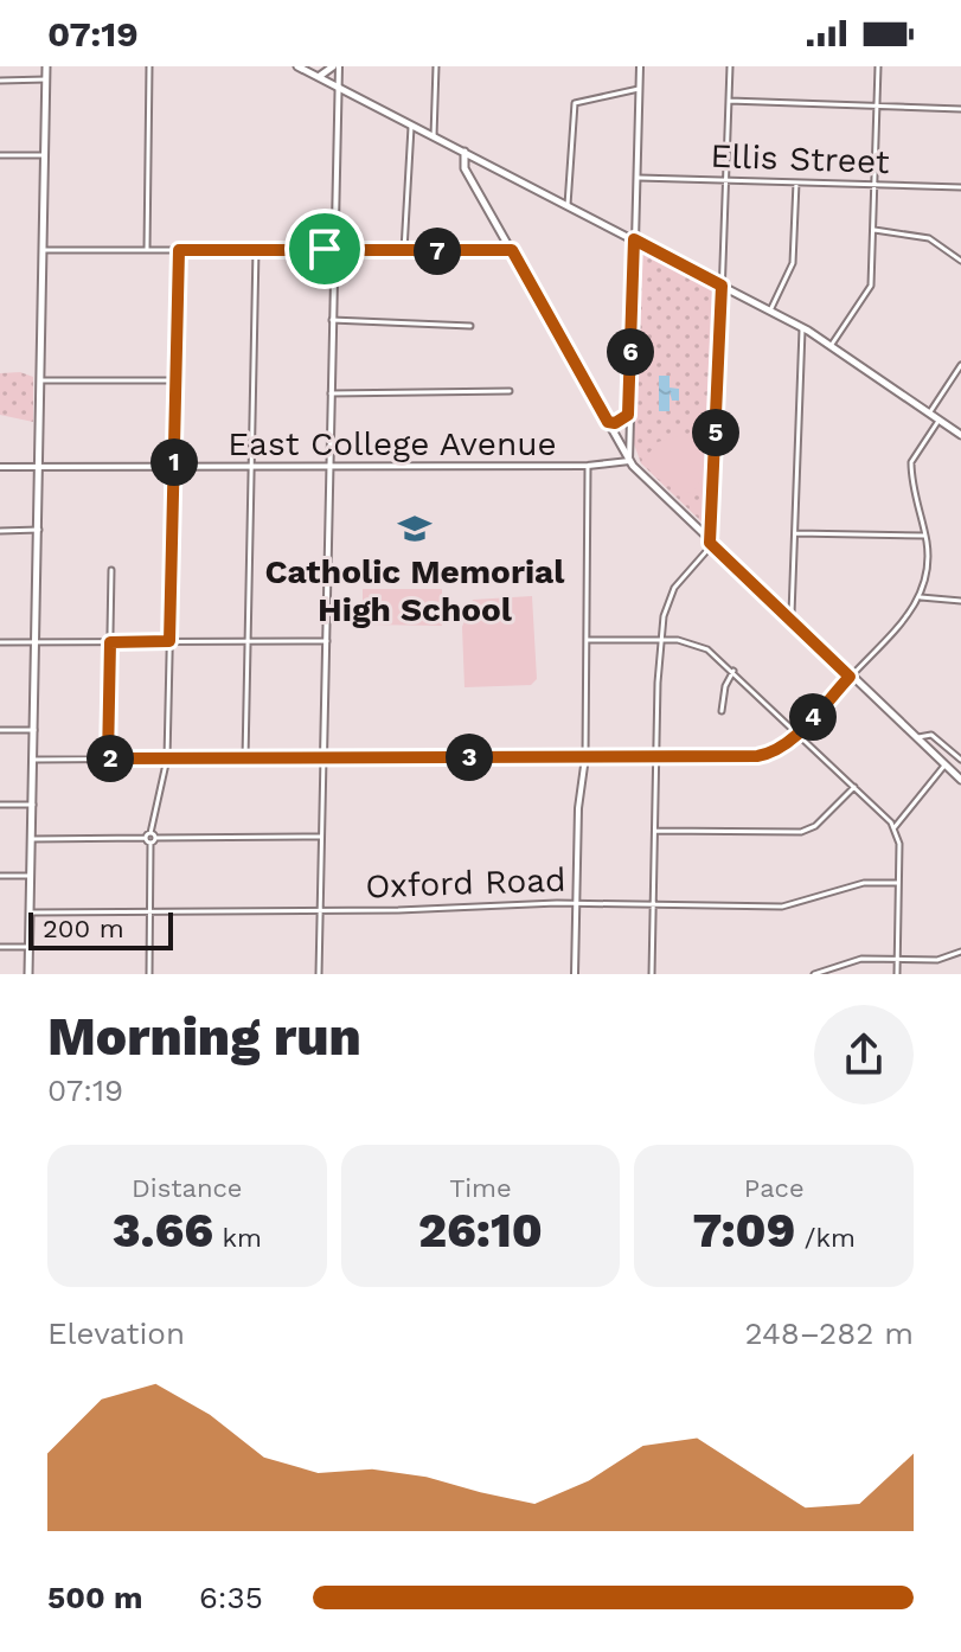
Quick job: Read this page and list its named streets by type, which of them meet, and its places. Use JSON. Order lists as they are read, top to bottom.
{
  "streets": {
    "street": ["Ellis Street", "East College Avenue", "Oxford Road"]
  },
  "places": {
    "school or university": ["Catholic Memorial High School"]
  },
  "scale_bar": "200 m",
  "page": {
    "status": "07:19",
    "pins": [
      "7",
      "6",
      "5",
      "1",
      "4",
      "3",
      "2"
    ],
    "scale": "200 m",
    "heading": ["Morning run", "07:19"],
    "stats": [
      ["Distance", "3.66 km"],
      ["Time", "26:10"],
      ["Pace", "7:09 /km"]
    ],
    "chart": ["Elevation", "248–282 m"],
    "list": [
      {
        "name": "500 m",
        "note": "6:35"
      }
    ]
  }
}
